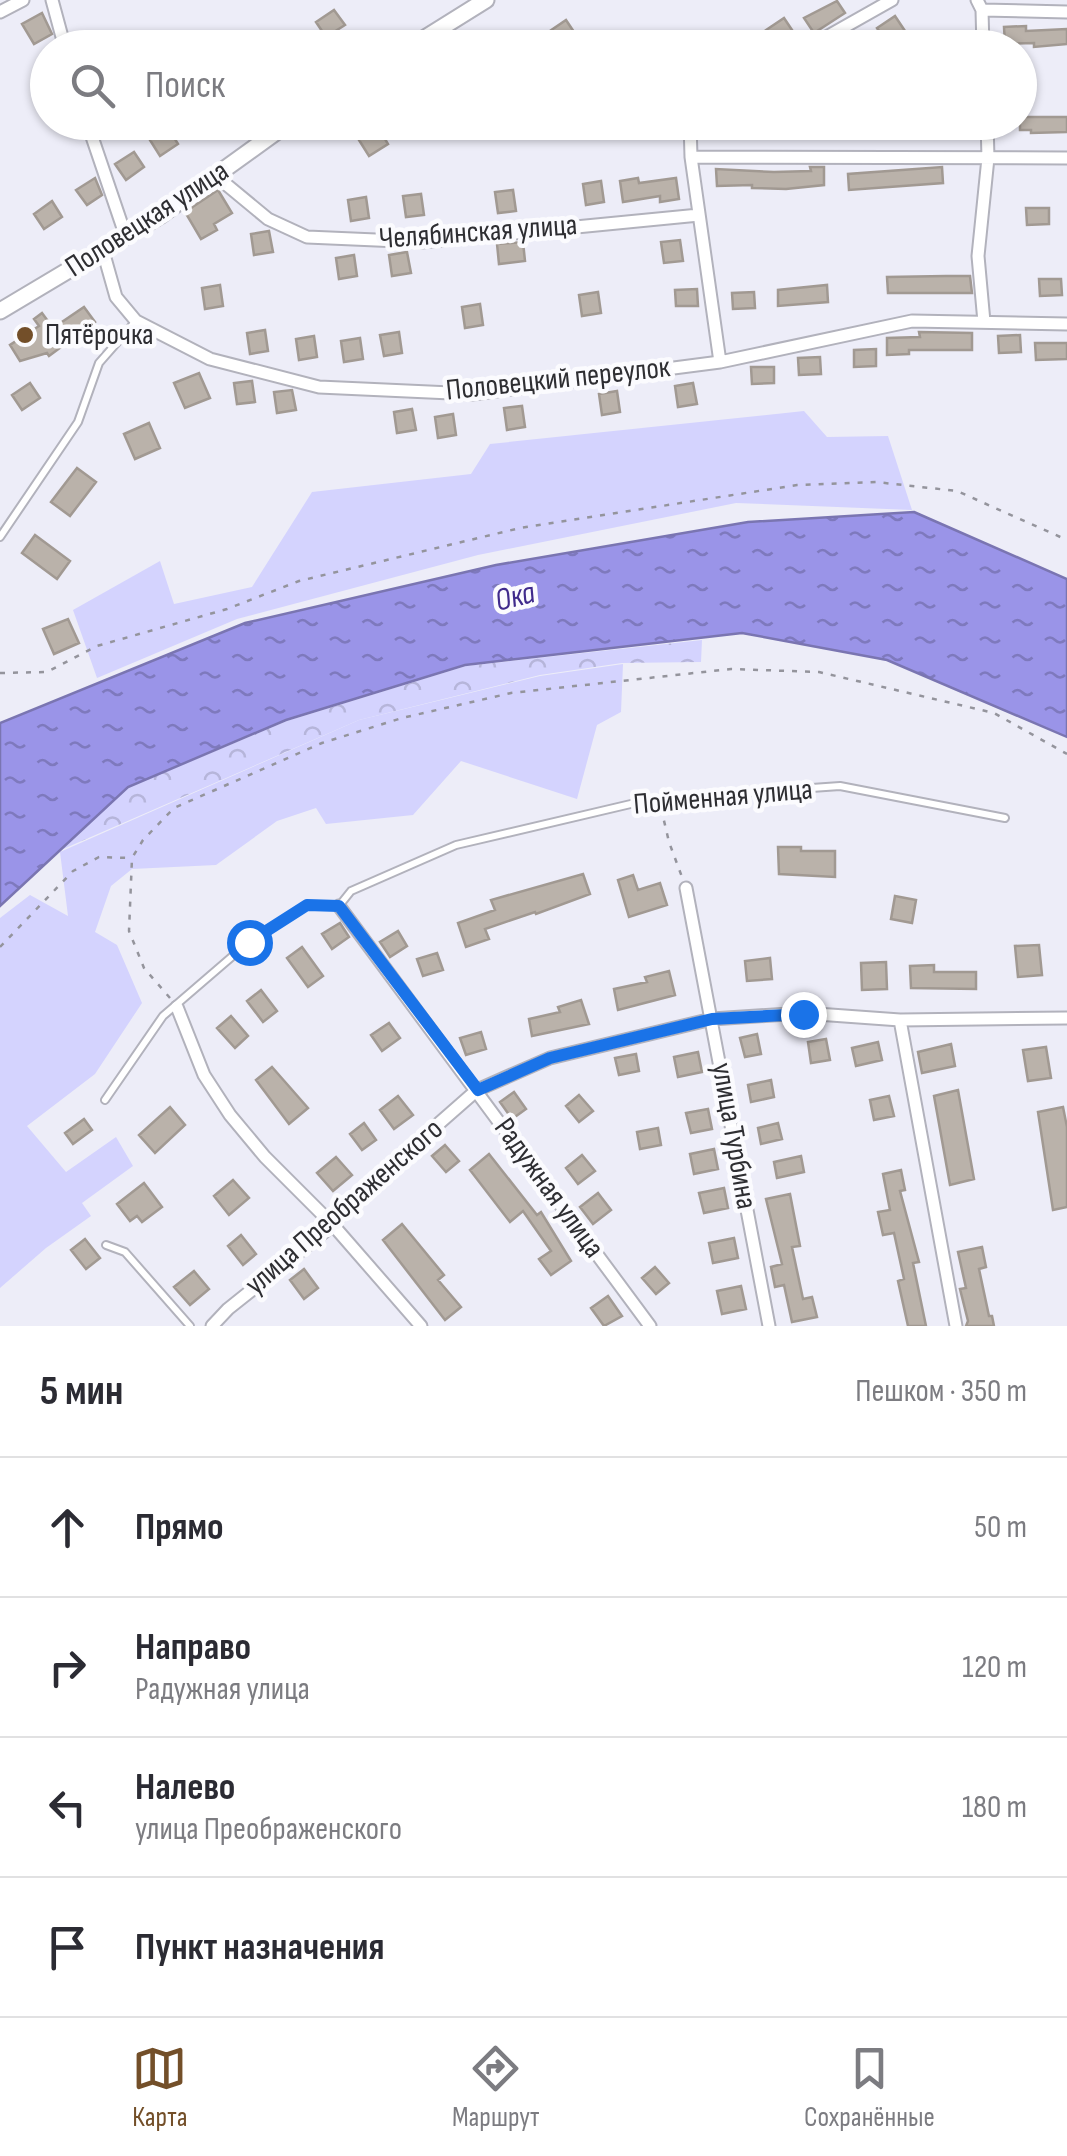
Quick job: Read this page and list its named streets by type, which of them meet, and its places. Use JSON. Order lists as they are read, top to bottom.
{
  "streets": {
    "street": [
      "Половецкая улица",
      "Челябинская улица",
      "Половецкий переулок",
      "улица Турбина",
      "Радужная улица",
      "улица Преображенского"
    ],
    "lane": ["Пойменная улица"]
  },
  "crossings": [
    ["Половецкая улица", "Челябинская улица"],
    ["Пойменная улица", "Радужная улица"],
    ["улица Турбина", "улица Преображенского"],
    ["Радужная улица", "улица Преображенского"]
  ],
  "water": ["Ока"],
  "places": ["Пятёрочка"],
  "page": {
    "search": "Поиск",
    "heading": ["5 мин", "Пешком · 350 m"],
    "list": [
      ["Прямо", "50 m"],
      ["Направо", "Радужная улица", "120 m"],
      ["Налево", "улица Преображенского", "180 m"],
      "Пункт назначения"
    ],
    "nav": ["Карта", "Маршрут", "Сохранённые"]
  }
}
